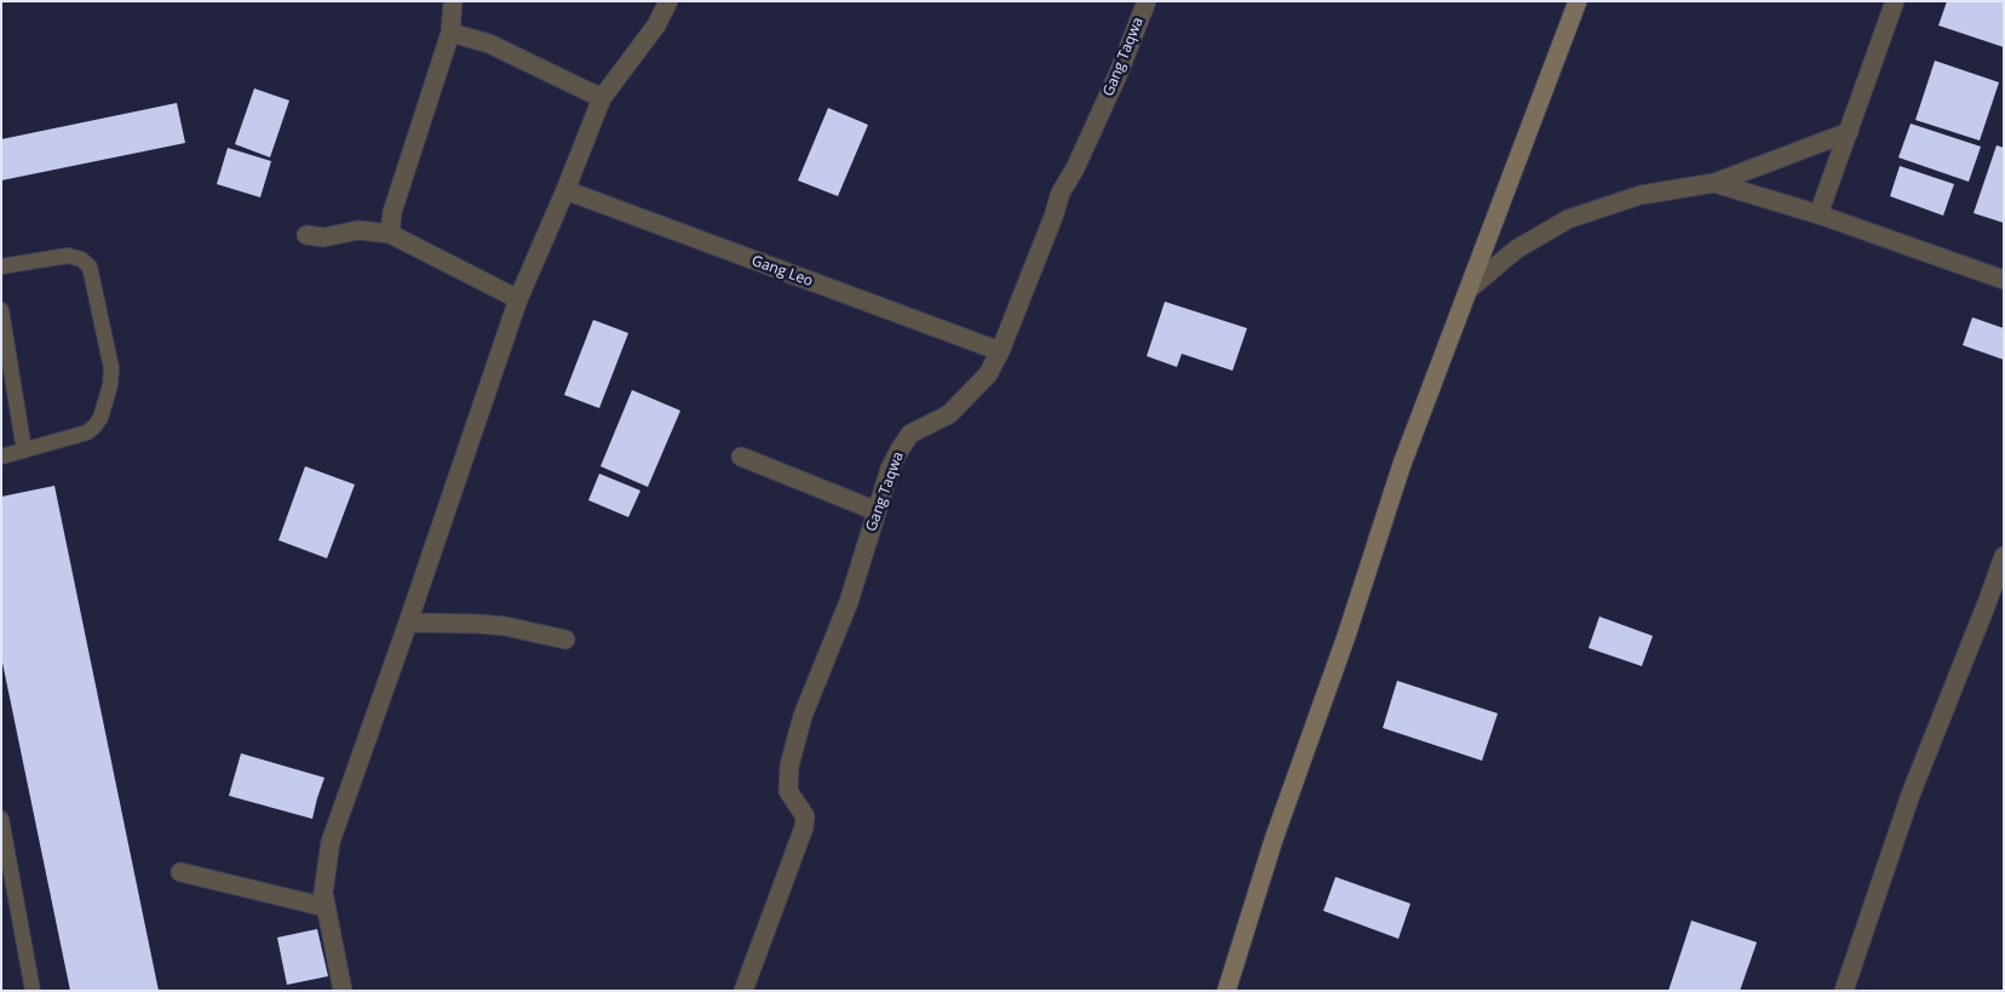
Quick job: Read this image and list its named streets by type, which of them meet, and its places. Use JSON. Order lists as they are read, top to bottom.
{
  "streets": {
    "street": ["Gang Taqwa", "Gang Leo"]
  },
  "crossings": [
    ["Gang Taqwa", "Gang Leo"]
  ]
}
